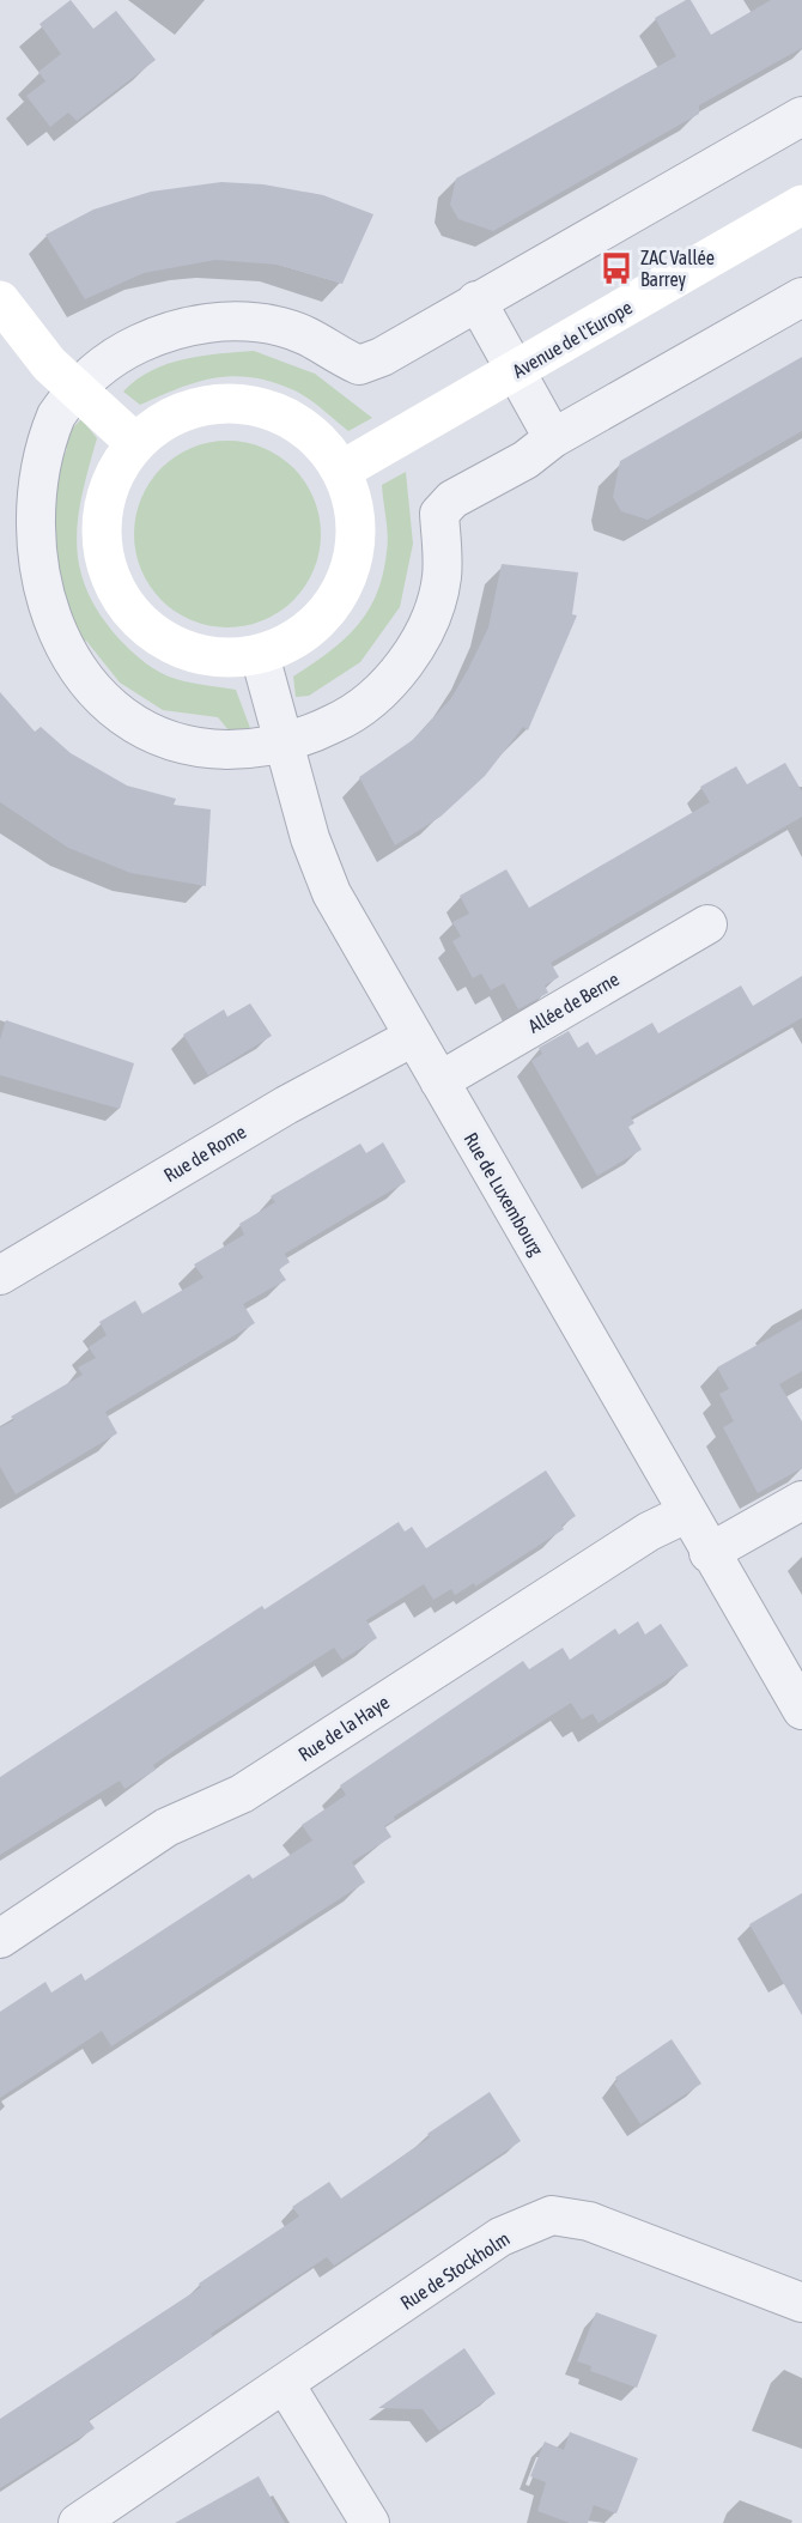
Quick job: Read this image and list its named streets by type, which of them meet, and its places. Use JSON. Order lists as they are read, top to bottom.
{
  "streets": {
    "street": [
      "Avenue de l'Europe",
      "Allée de Berne",
      "Rue de Rome",
      "Rue de Luxembourg",
      "Rue de la Haye",
      "Rue de Stockholm"
    ]
  },
  "crossings": [
    ["Avenue de l'Europe", "Rue de Luxembourg"],
    ["Allée de Berne", "Rue de Luxembourg"],
    ["Rue de Rome", "Rue de Luxembourg"],
    ["Rue de Luxembourg", "Rue de la Haye"]
  ],
  "places": {
    "bus stop": ["ZAC Vallée Barrey"]
  }
}
